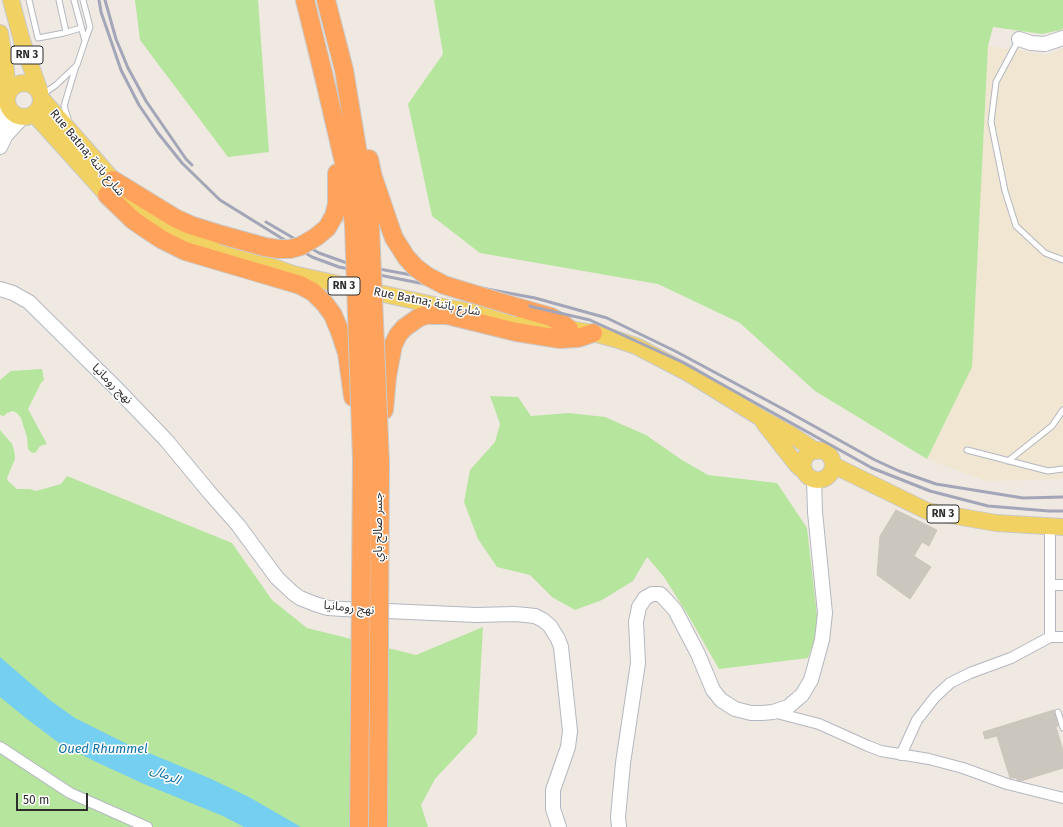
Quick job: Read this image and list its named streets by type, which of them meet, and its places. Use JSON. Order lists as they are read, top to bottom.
{
  "streets": {
    "highway": ["RN 3", "جسر صالح باي"],
    "main road": ["Rue Batna; شارع باتنة"],
    "street": ["نهج رومانيا"]
  },
  "crossings": [
    ["RN 3", "Rue Batna; شارع باتنة"]
  ],
  "water": ["Oued Rhummel", "الرمال"],
  "scale_bar": "50 m"
}
